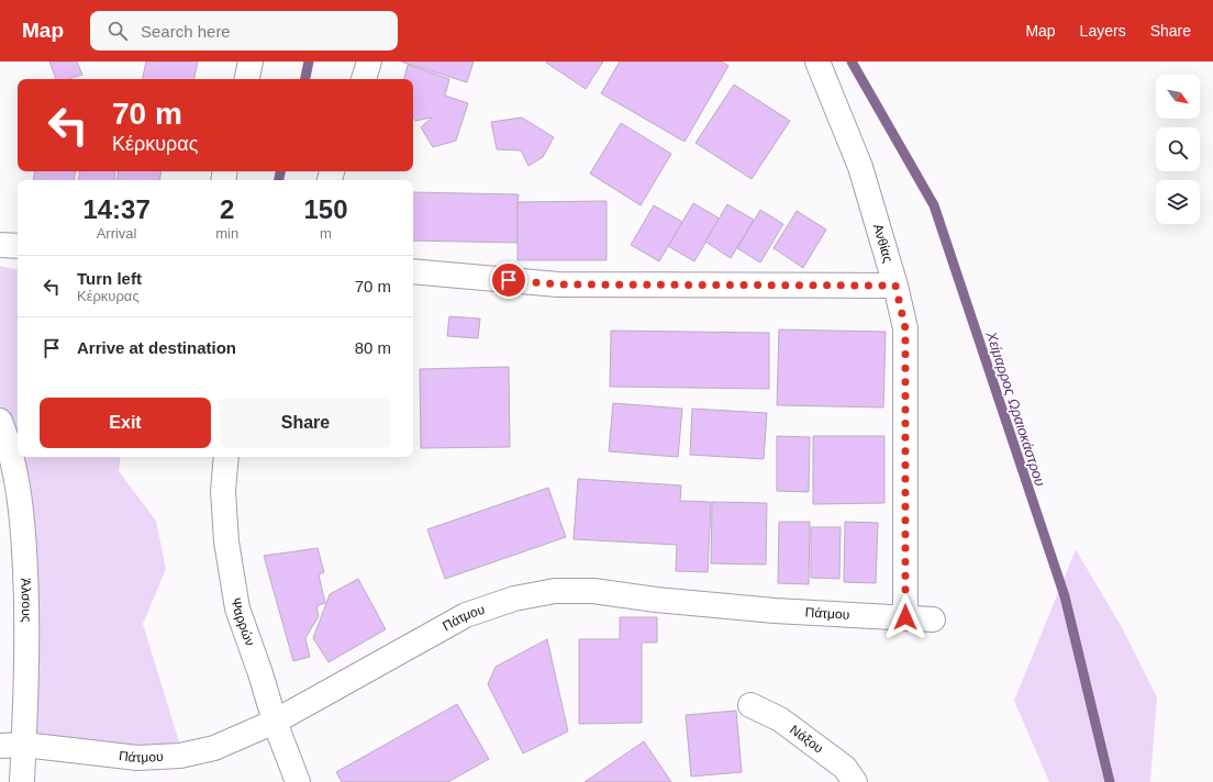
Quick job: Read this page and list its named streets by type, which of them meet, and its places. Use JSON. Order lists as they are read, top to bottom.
{
  "streets": {
    "street": [
      "Ανθίας",
      "Άλσους",
      "Πάτμου",
      "Ψαρρών",
      "Νάξου"
    ]
  },
  "crossings": [
    ["Ανθίας", "Πάτμου"],
    ["Άλσους", "Πάτμου"],
    ["Πάτμου", "Ψαρρών"]
  ],
  "water": ["Χείμαρρος Ωραιοκάστρου"],
  "north": "bottom right",
  "page": {
    "header": "Map",
    "search": "Search here",
    "nav": ["Map", "Layers", "Share"],
    "turn": ["70 m", "Κέρκυρας"],
    "eta": [
      "14:37",
      "Arrival",
      "2",
      "min",
      "150",
      "m"
    ],
    "list": [
      {
        "name": "Turn left",
        "note": "Κέρκυρας",
        "value": "70 m"
      },
      {
        "name": "Arrive at destination",
        "value": "80 m"
      }
    ],
    "buttons": ["Exit", "Share"]
  }
}
